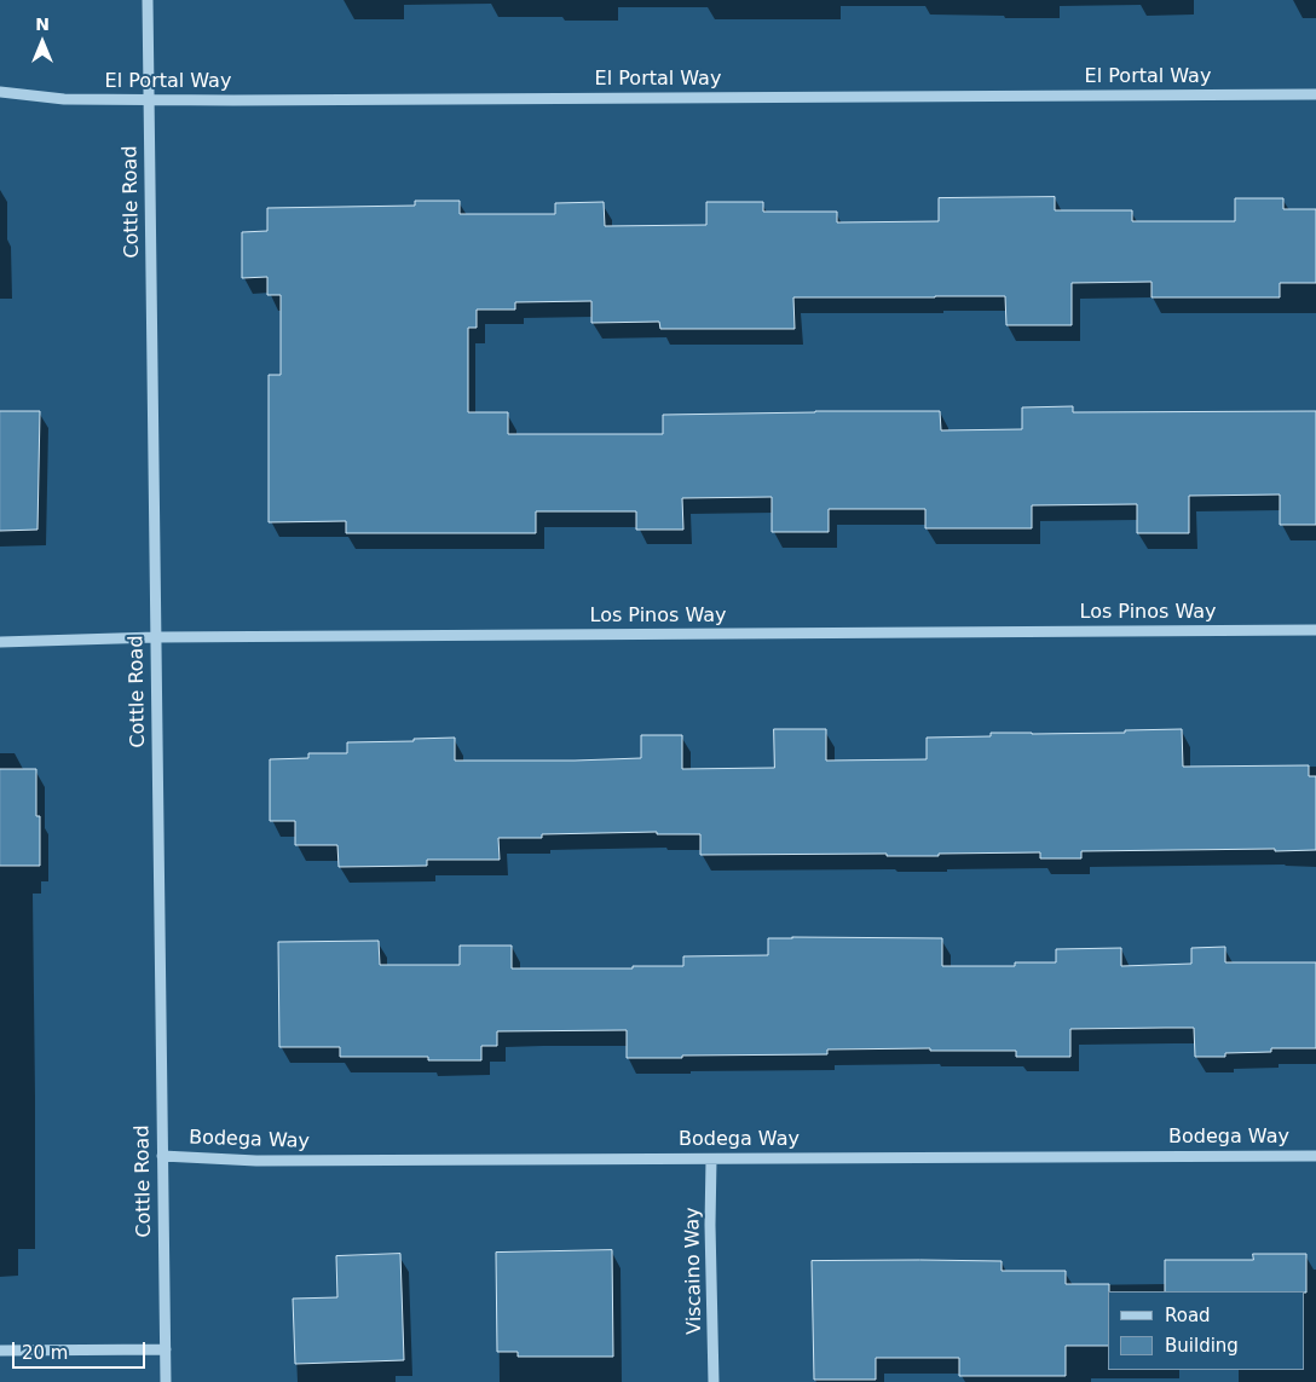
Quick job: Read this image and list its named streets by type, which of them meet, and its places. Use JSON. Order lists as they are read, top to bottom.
{
  "streets": {
    "street": [
      "El Portal Way",
      "Cottle Road",
      "Los Pinos Way",
      "Bodega Way",
      "Viscaino Way"
    ]
  },
  "crossings": [
    ["El Portal Way", "Cottle Road"],
    ["Cottle Road", "Los Pinos Way"],
    ["Cottle Road", "Bodega Way"],
    ["Bodega Way", "Viscaino Way"]
  ],
  "legend": ["Road", "Building"],
  "scale_bar": "20 m",
  "north": "top"
}
